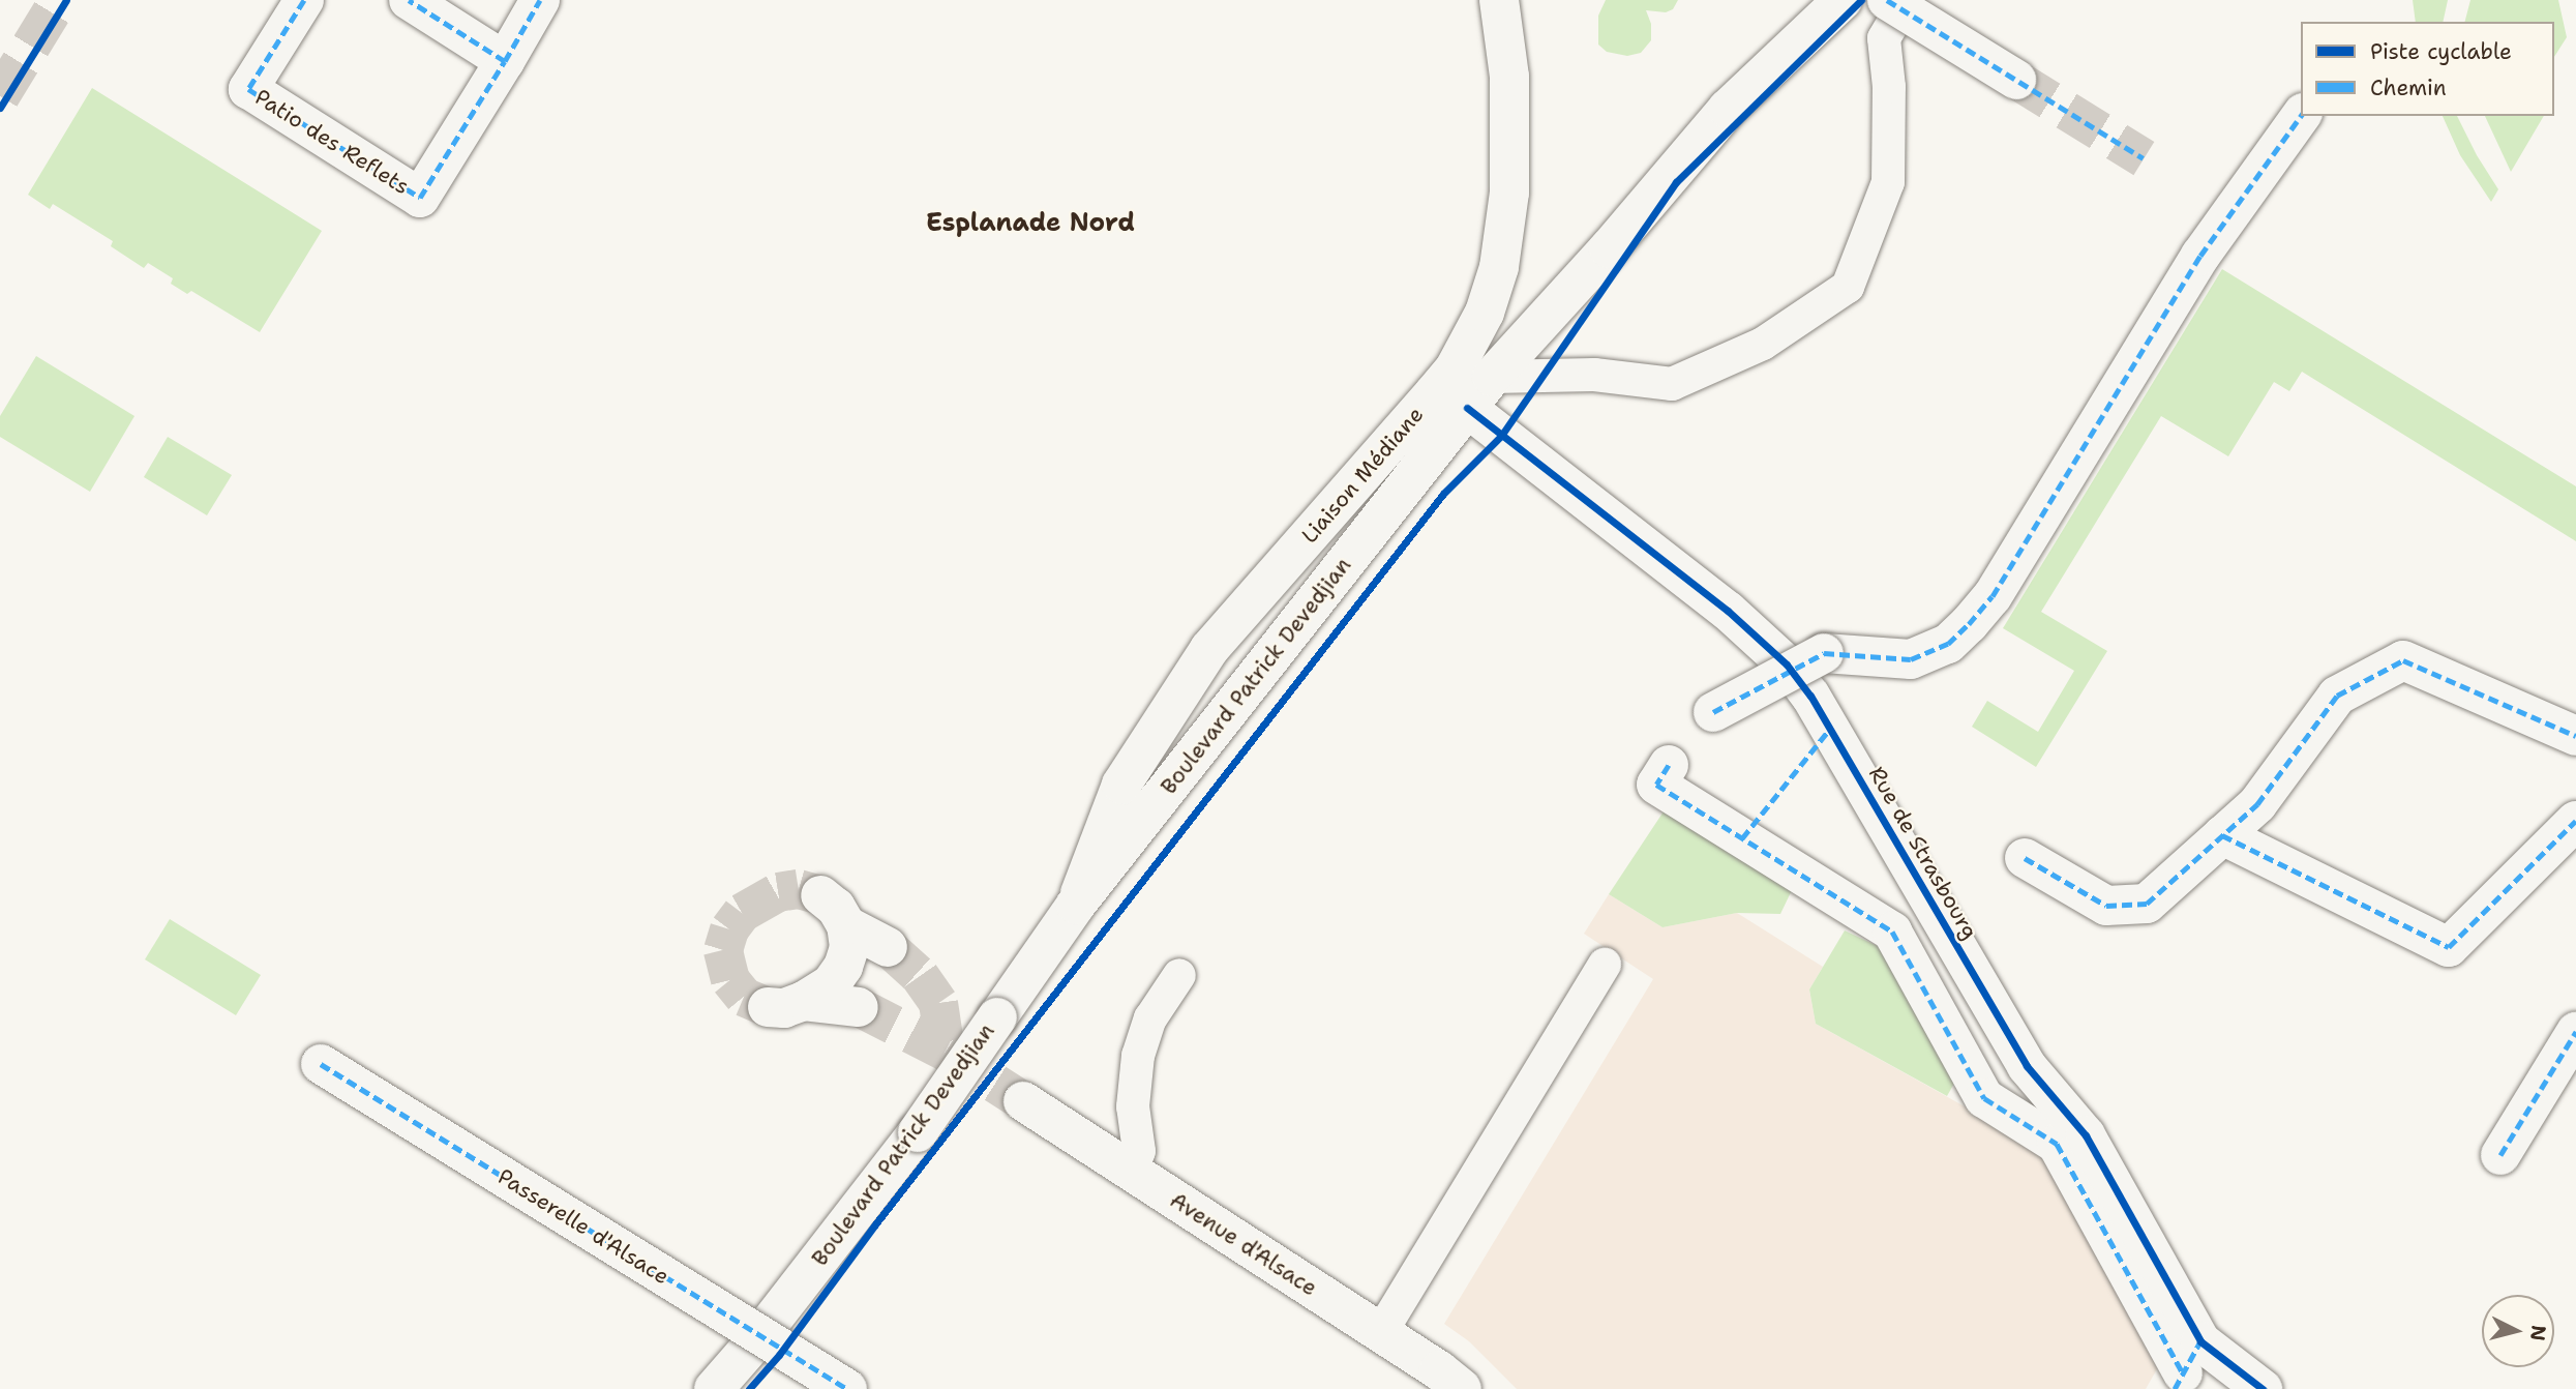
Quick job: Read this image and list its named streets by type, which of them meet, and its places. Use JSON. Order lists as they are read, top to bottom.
{
  "streets": {
    "street": [
      "Patio des Reflets",
      "Liaison Médiane",
      "Boulevard Patrick Devedjian",
      "Rue de Strasbourg",
      "Passerelle d'Alsace",
      "Avenue d'Alsace"
    ]
  },
  "crossings": [
    ["Liaison Médiane", "Boulevard Patrick Devedjian"],
    ["Boulevard Patrick Devedjian", "Rue de Strasbourg"]
  ],
  "districts": ["Esplanade Nord"],
  "legend": ["Piste cyclable", "Chemin"],
  "north": "right"
}
